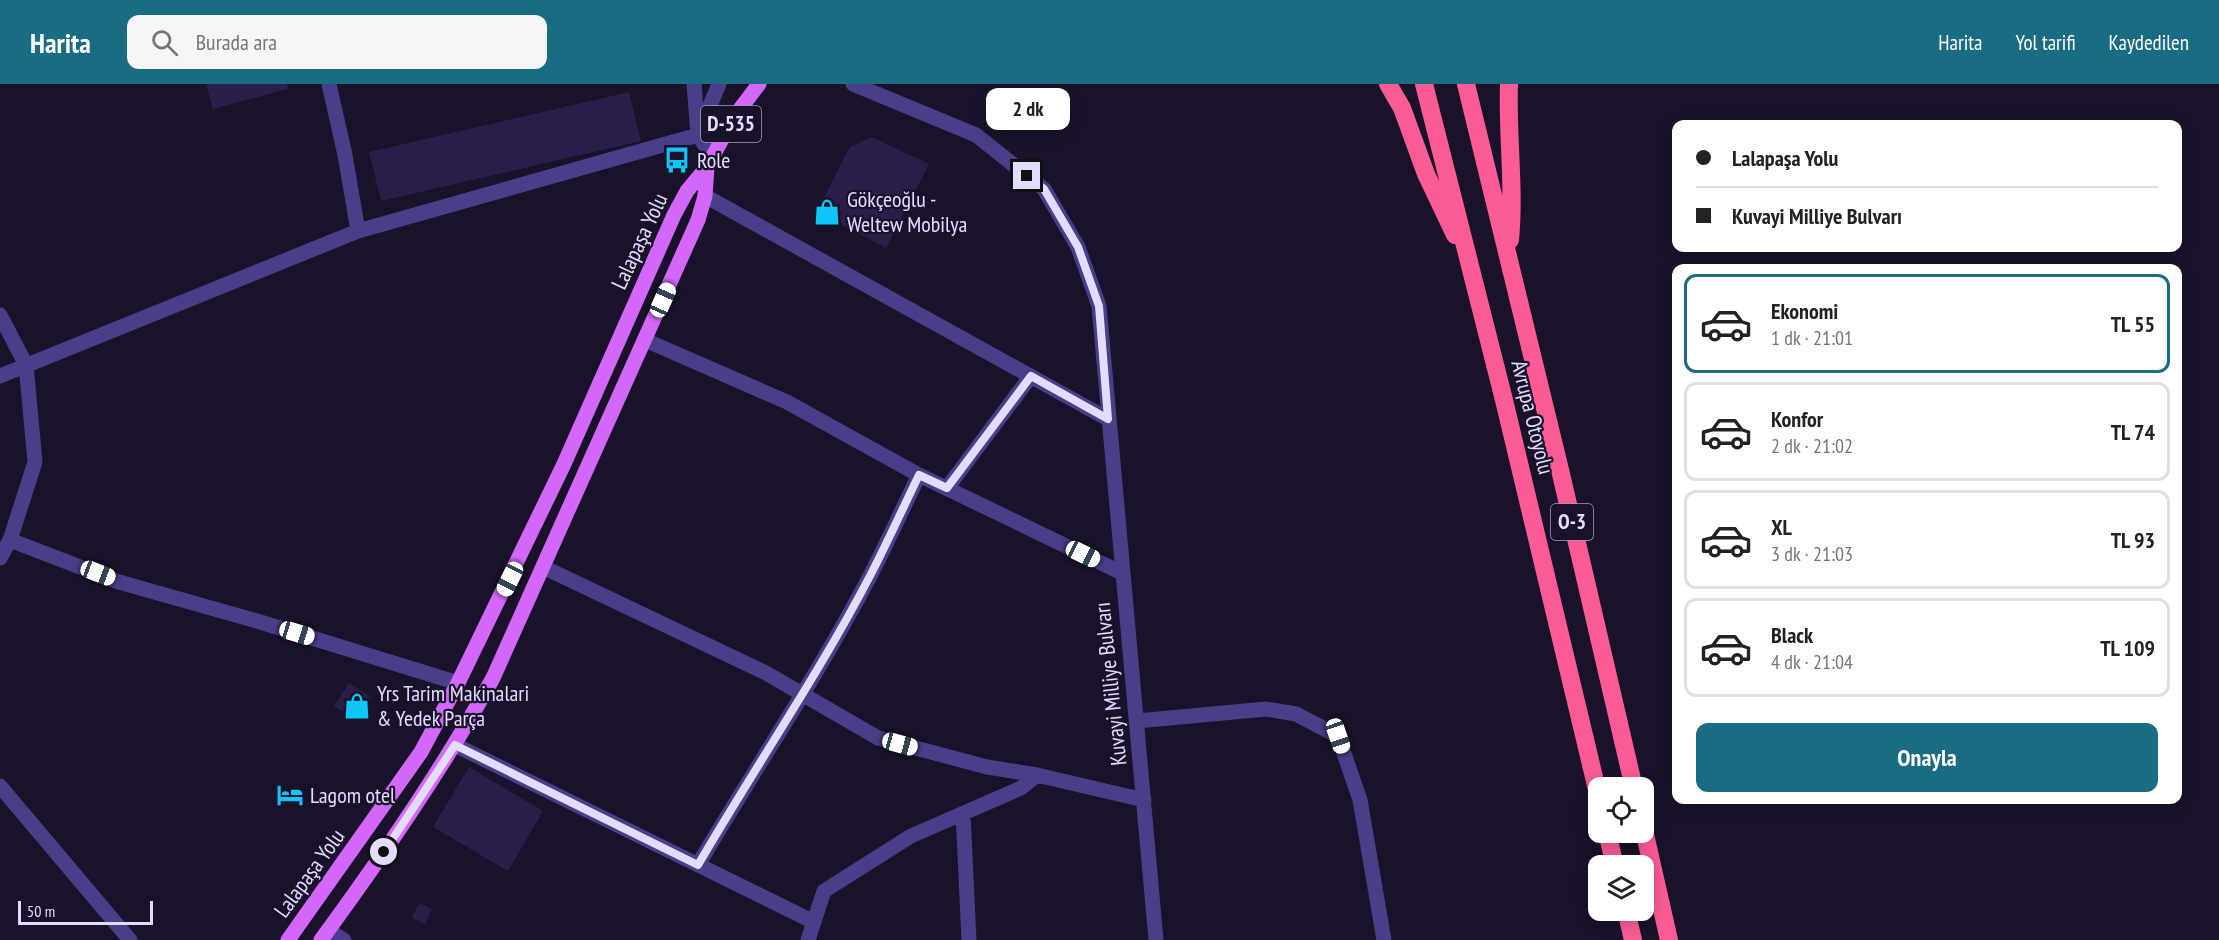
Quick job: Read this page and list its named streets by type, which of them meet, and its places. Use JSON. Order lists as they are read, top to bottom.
{
  "streets": {
    "highway": ["Avrupa Otoyolu", "O-3"],
    "main road": ["D-535", "Lalapaşa Yolu"],
    "street": ["Kuvayi Milliye Bulvarı"]
  },
  "crossings": [
    ["D-535", "Lalapaşa Yolu"]
  ],
  "places": {
    "bus stop": ["Role"],
    "shop": ["Gökçeoğlu - Weltew Mobilya", "Yrs Tarim Makinalari & Yedek Parça"],
    "hotel": ["Lagom otel"]
  },
  "scale_bar": "50 m",
  "page": {
    "header": "Harita",
    "search": "Burada ara",
    "nav": ["Harita", "Yol tarifi", "Kaydedilen"],
    "bubble": "2 dk",
    "banner": ["Lalapaşa Yolu", "Kuvayi Milliye Bulvarı"],
    "list": [
      {
        "name": "Ekonomi",
        "note": "1 dk · 21:01",
        "value": "TL 55"
      },
      {
        "name": "Konfor",
        "note": "2 dk · 21:02",
        "value": "TL 74"
      },
      {
        "name": "XL",
        "note": "3 dk · 21:03",
        "value": "TL 93"
      },
      {
        "name": "Black",
        "note": "4 dk · 21:04",
        "value": "TL 109"
      }
    ],
    "buttons": "Onayla",
    "scale": "50 m"
  }
}
